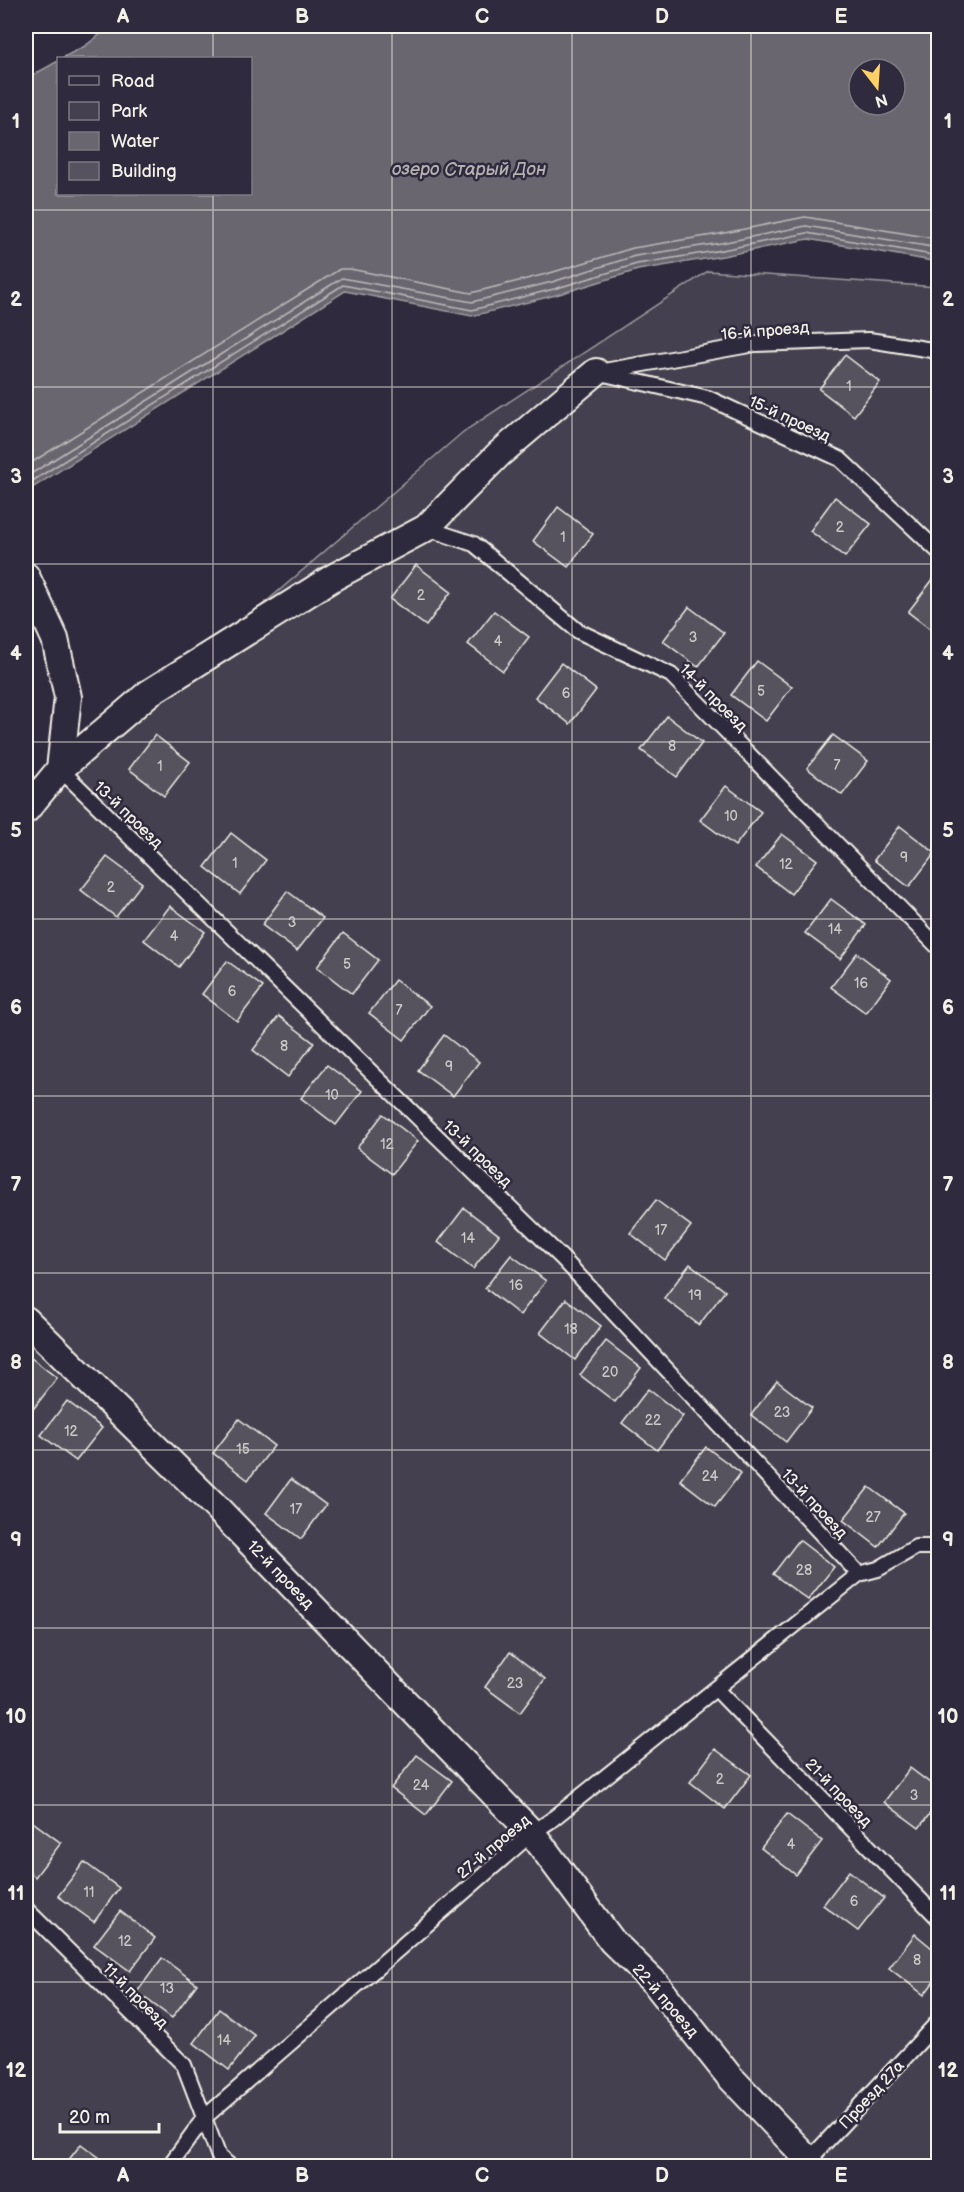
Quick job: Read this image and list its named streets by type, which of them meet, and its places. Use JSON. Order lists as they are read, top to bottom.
{
  "streets": {
    "street": ["12-й проезд", "22-й проезд"],
    "lane": [
      "16-й проезд",
      "15-й проезд",
      "14-й проезд",
      "13-й проезд",
      "21-й проезд",
      "27-й проезд",
      "11-й проезд",
      "Проезд 27а"
    ]
  },
  "crossings": [
    ["16-й проезд", "15-й проезд"],
    ["13-й проезд", "27-й проезд"],
    ["12-й проезд", "27-й проезд"],
    ["12-й проезд", "22-й проезд"],
    ["21-й проезд", "27-й проезд"],
    ["27-й проезд", "11-й проезд"],
    ["27-й проезд", "22-й проезд"],
    ["22-й проезд", "Проезд 27а"]
  ],
  "water": ["озеро Старый Дон"],
  "house_numbers": [
    "1",
    "2",
    "1",
    "2",
    "3",
    "4",
    "5",
    "6",
    "8",
    "7",
    "1",
    "10",
    "9",
    "1",
    "12",
    "2",
    "3",
    "14",
    "4",
    "5",
    "16",
    "6",
    "7",
    "8",
    "9",
    "10",
    "12",
    "17",
    "14",
    "16",
    "19",
    "18",
    "20",
    "23",
    "22",
    "12",
    "15",
    "24",
    "17",
    "27",
    "28",
    "23",
    "2",
    "24",
    "3",
    "4",
    "11",
    "6",
    "12",
    "8",
    "13",
    "14"
  ],
  "legend": [
    "Road",
    "Park",
    "Water",
    "Building"
  ],
  "scale_bar": "20 m",
  "north": "bottom",
  "grid": {
    "columns": [
      "A",
      "B",
      "C",
      "D",
      "E"
    ],
    "rows": [
      "1",
      "2",
      "3",
      "4",
      "5",
      "6",
      "7",
      "8",
      "9",
      "10",
      "11",
      "12"
    ]
  }
}
